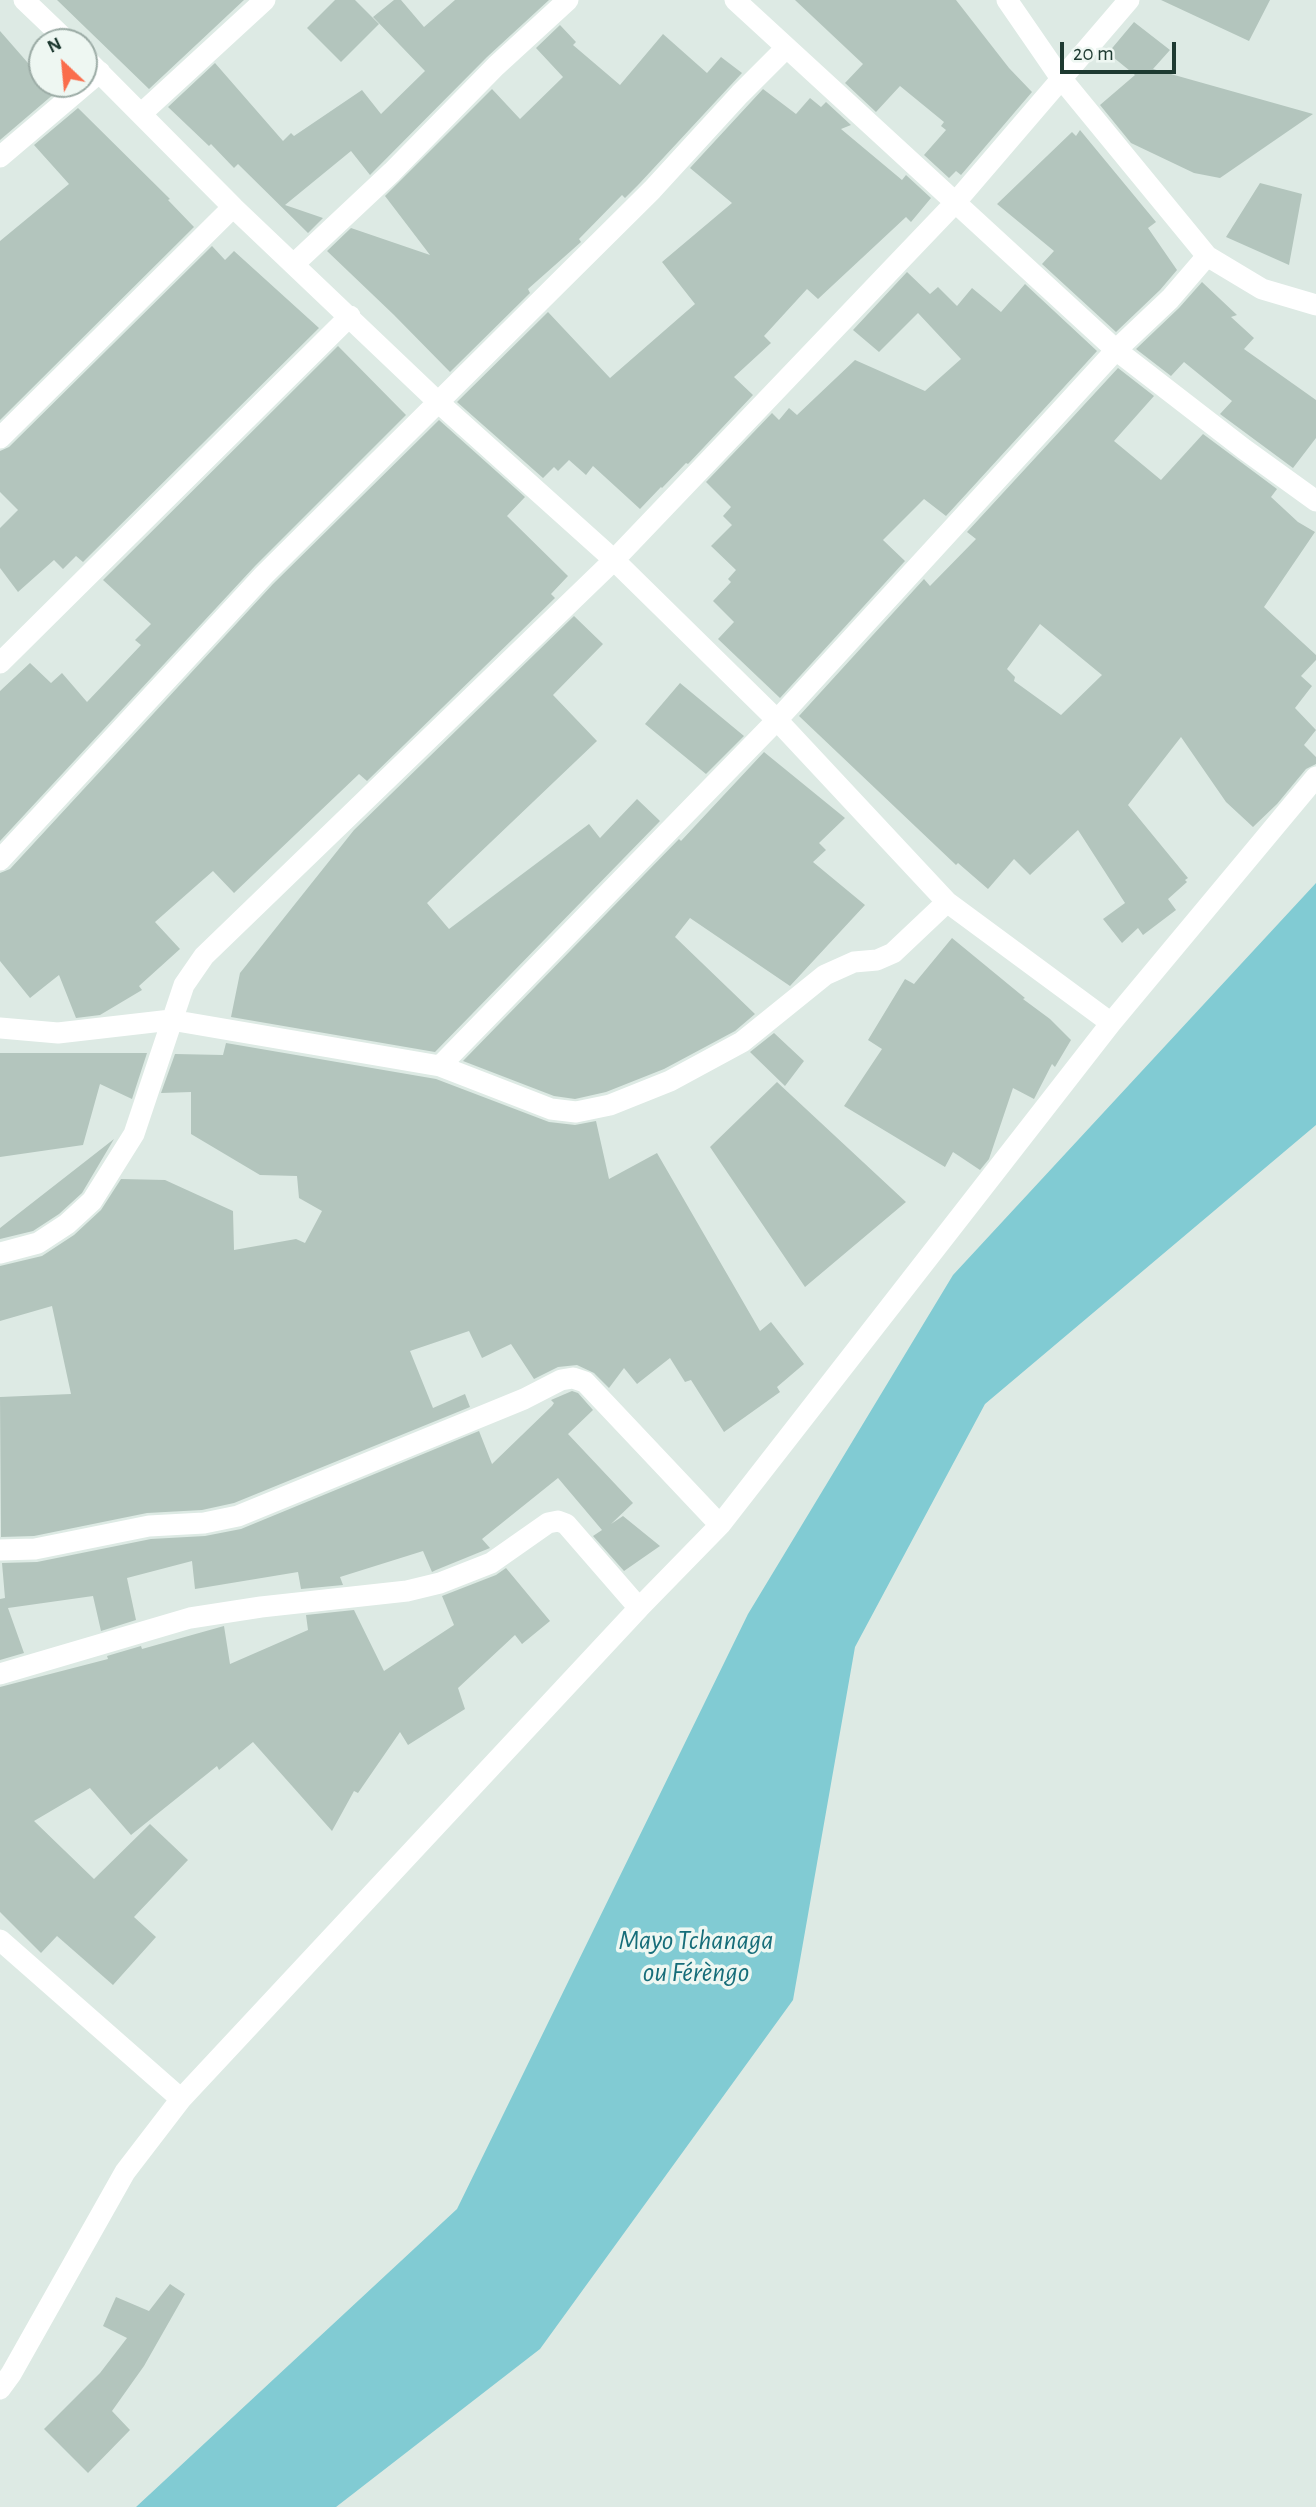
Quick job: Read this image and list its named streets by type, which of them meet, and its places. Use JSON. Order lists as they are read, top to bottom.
{
  "water": ["Mayo Tchanaga ou Férèngo"],
  "scale_bar": "20 m",
  "north": "top left"
}
